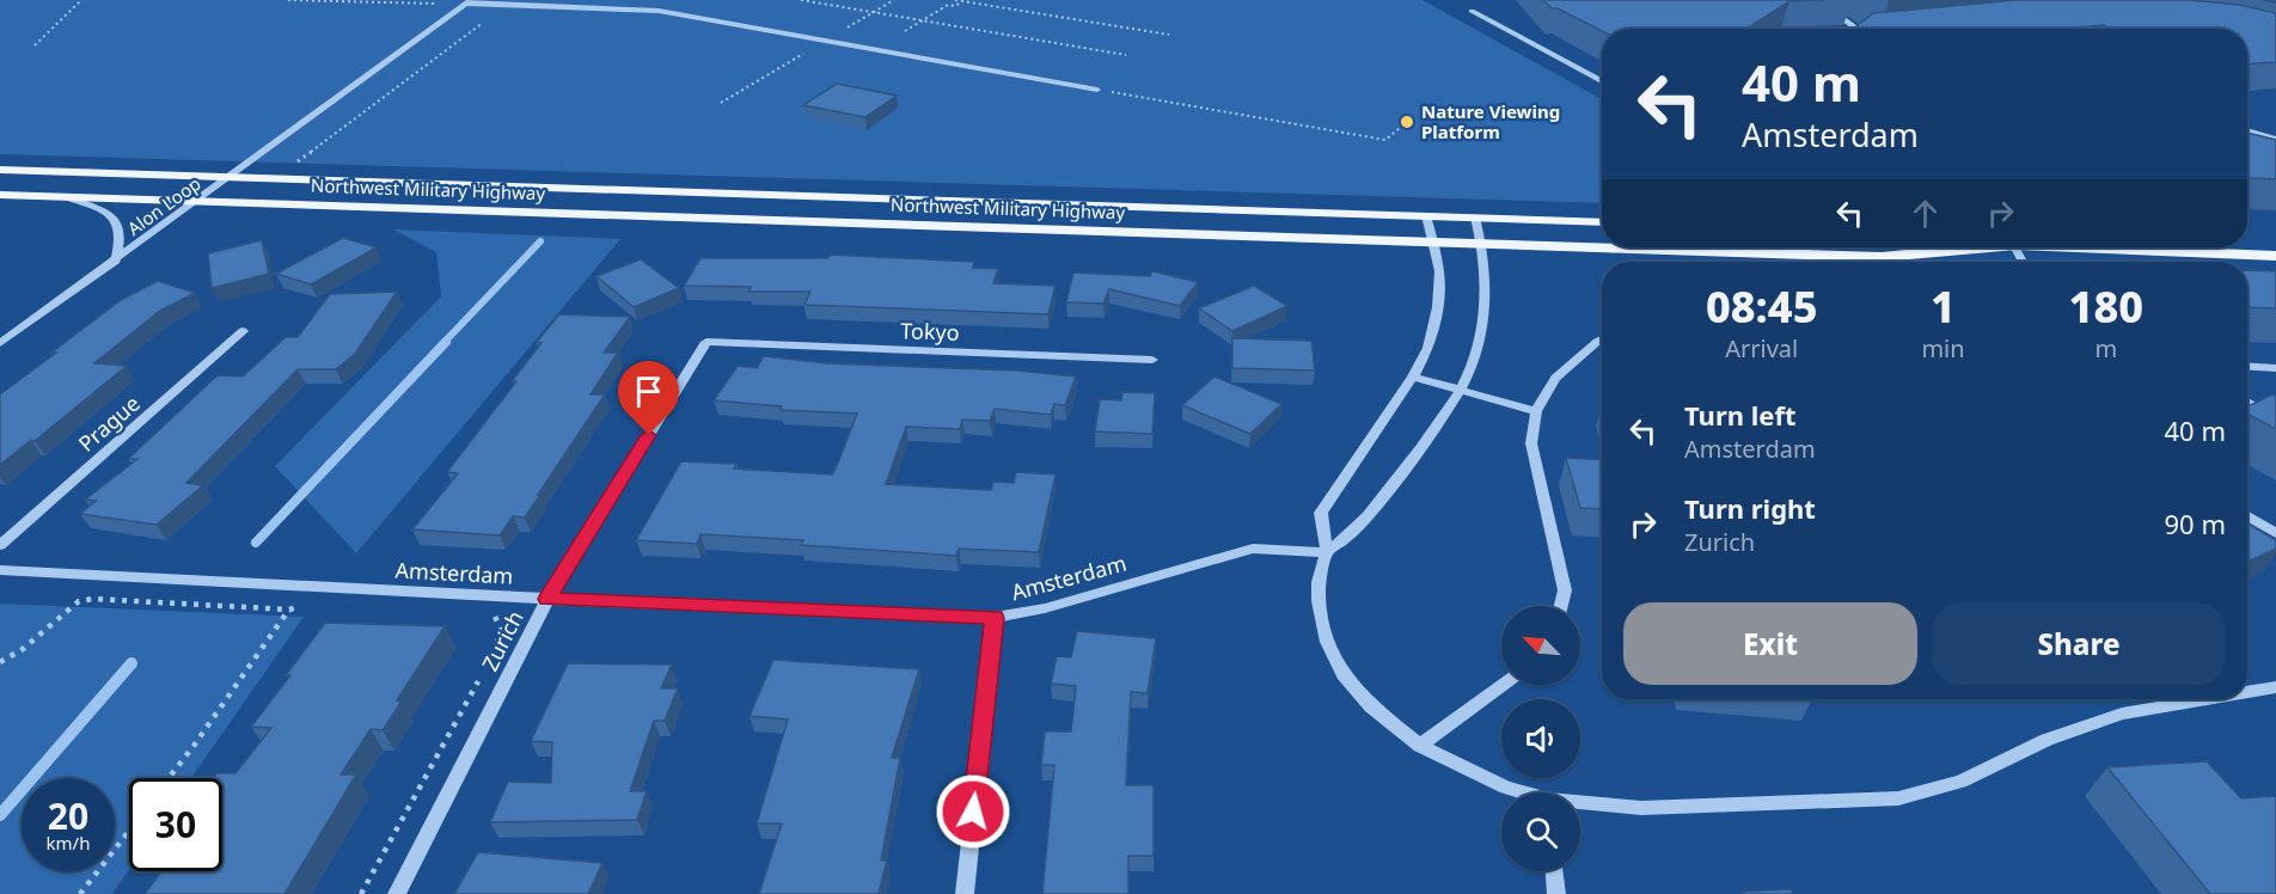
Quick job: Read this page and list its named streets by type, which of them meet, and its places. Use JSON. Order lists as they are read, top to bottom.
{
  "streets": {
    "main road": ["Northwest Military Highway"],
    "street": [
      "Alon Loop",
      "Tokyo",
      "Prague",
      "Amsterdam",
      "Zurich"
    ]
  },
  "crossings": [
    ["Northwest Military Highway", "Alon Loop"],
    ["Tokyo", "Zurich"],
    ["Amsterdam", "Zurich"]
  ],
  "places": ["Nature Viewing Platform"],
  "north": "top left",
  "page": {
    "turn": ["40 m", "Amsterdam"],
    "eta": [
      "08:45",
      "Arrival",
      "1",
      "min",
      "180",
      "m"
    ],
    "list": [
      {
        "name": "Turn left",
        "note": "Amsterdam",
        "value": "40 m"
      },
      {
        "name": "Turn right",
        "note": "Zurich",
        "value": "90 m"
      }
    ],
    "buttons": ["Exit", "Share"],
    "speed": "20 km/h",
    "limit": "30"
  }
}
